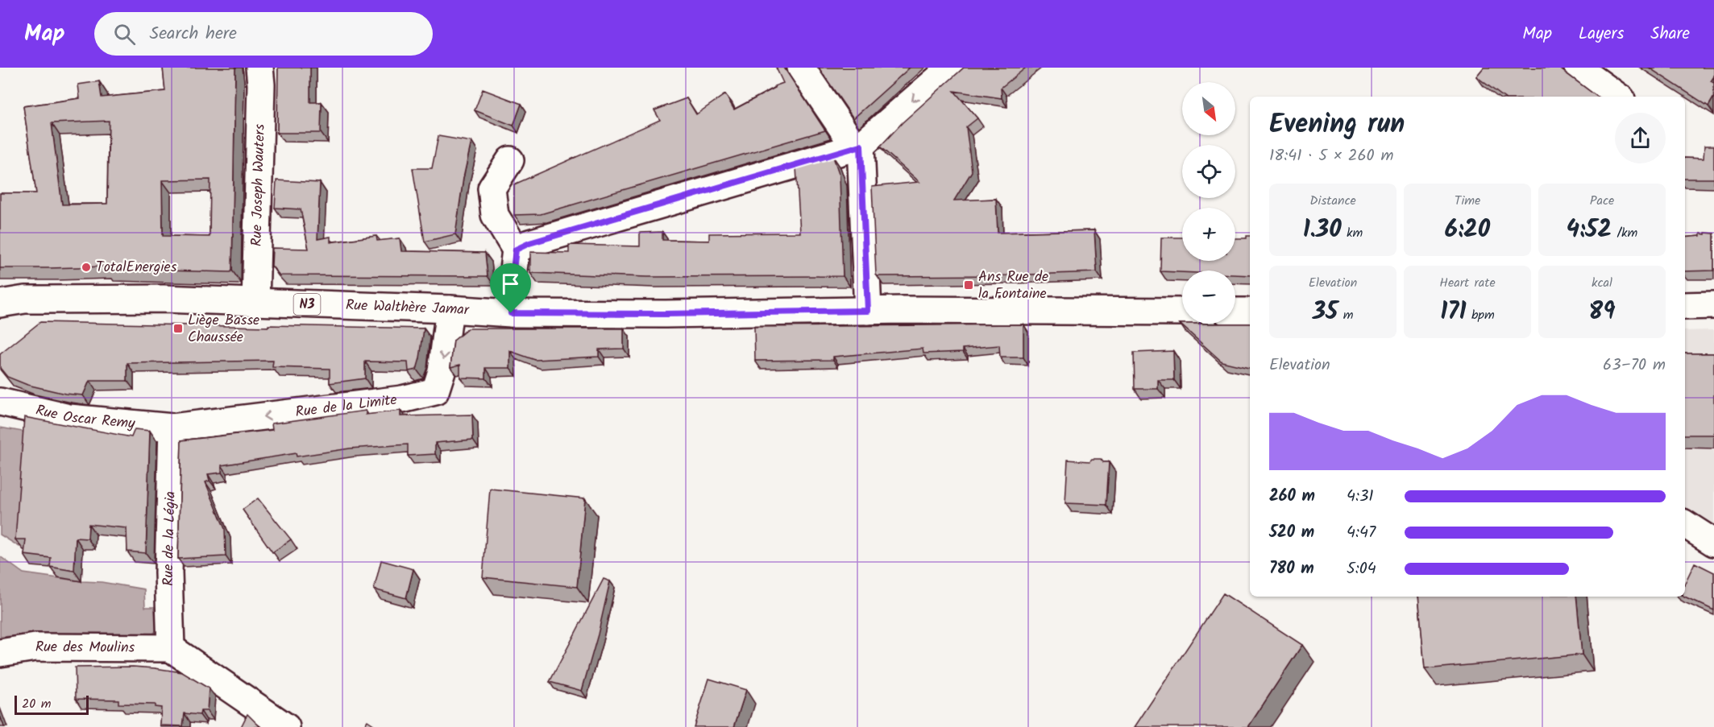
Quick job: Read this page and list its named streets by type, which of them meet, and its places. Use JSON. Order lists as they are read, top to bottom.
{
  "streets": {
    "street": [
      "Rue Joseph Wauters",
      "N3",
      "Rue Walthère Jamar",
      "Rue de la Limite",
      "Rue Oscar Remy",
      "Rue de la Légia",
      "Rue des Moulins"
    ]
  },
  "crossings": [
    ["Rue Joseph Wauters", "Rue Walthère Jamar"],
    ["Rue Walthère Jamar", "Rue de la Limite"],
    ["Rue de la Limite", "Rue Oscar Remy"],
    ["Rue de la Limite", "Rue de la Légia"],
    ["Rue Oscar Remy", "Rue de la Légia"],
    ["Rue de la Légia", "Rue des Moulins"]
  ],
  "one_way": ["Rue de la Limite"],
  "places": {
    "other": ["TotalEnergies"],
    "transit": ["Ans Rue de la Fontaine", "Liège Basse Chaussée"]
  },
  "scale_bar": "20 m",
  "north": "bottom right",
  "page": {
    "header": "Map",
    "search": "Search here",
    "nav": ["Map", "Layers", "Share"],
    "map_buttons": ["+", "−"],
    "heading": ["Evening run", "18:41 · 5 × 260 m"],
    "stats": [
      ["Distance", "1.30 km"],
      ["Time", "6:20"],
      ["Pace", "4:52 /km"],
      ["Elevation", "35 m"],
      ["Heart rate", "171 bpm"],
      ["kcal", "89"]
    ],
    "chart": ["Elevation", "63–70 m"],
    "list": [
      {
        "name": "260 m",
        "note": "4:31"
      },
      {
        "name": "520 m",
        "note": "4:47"
      },
      {
        "name": "780 m",
        "note": "5:04"
      }
    ],
    "scale": "20 m"
  }
}
